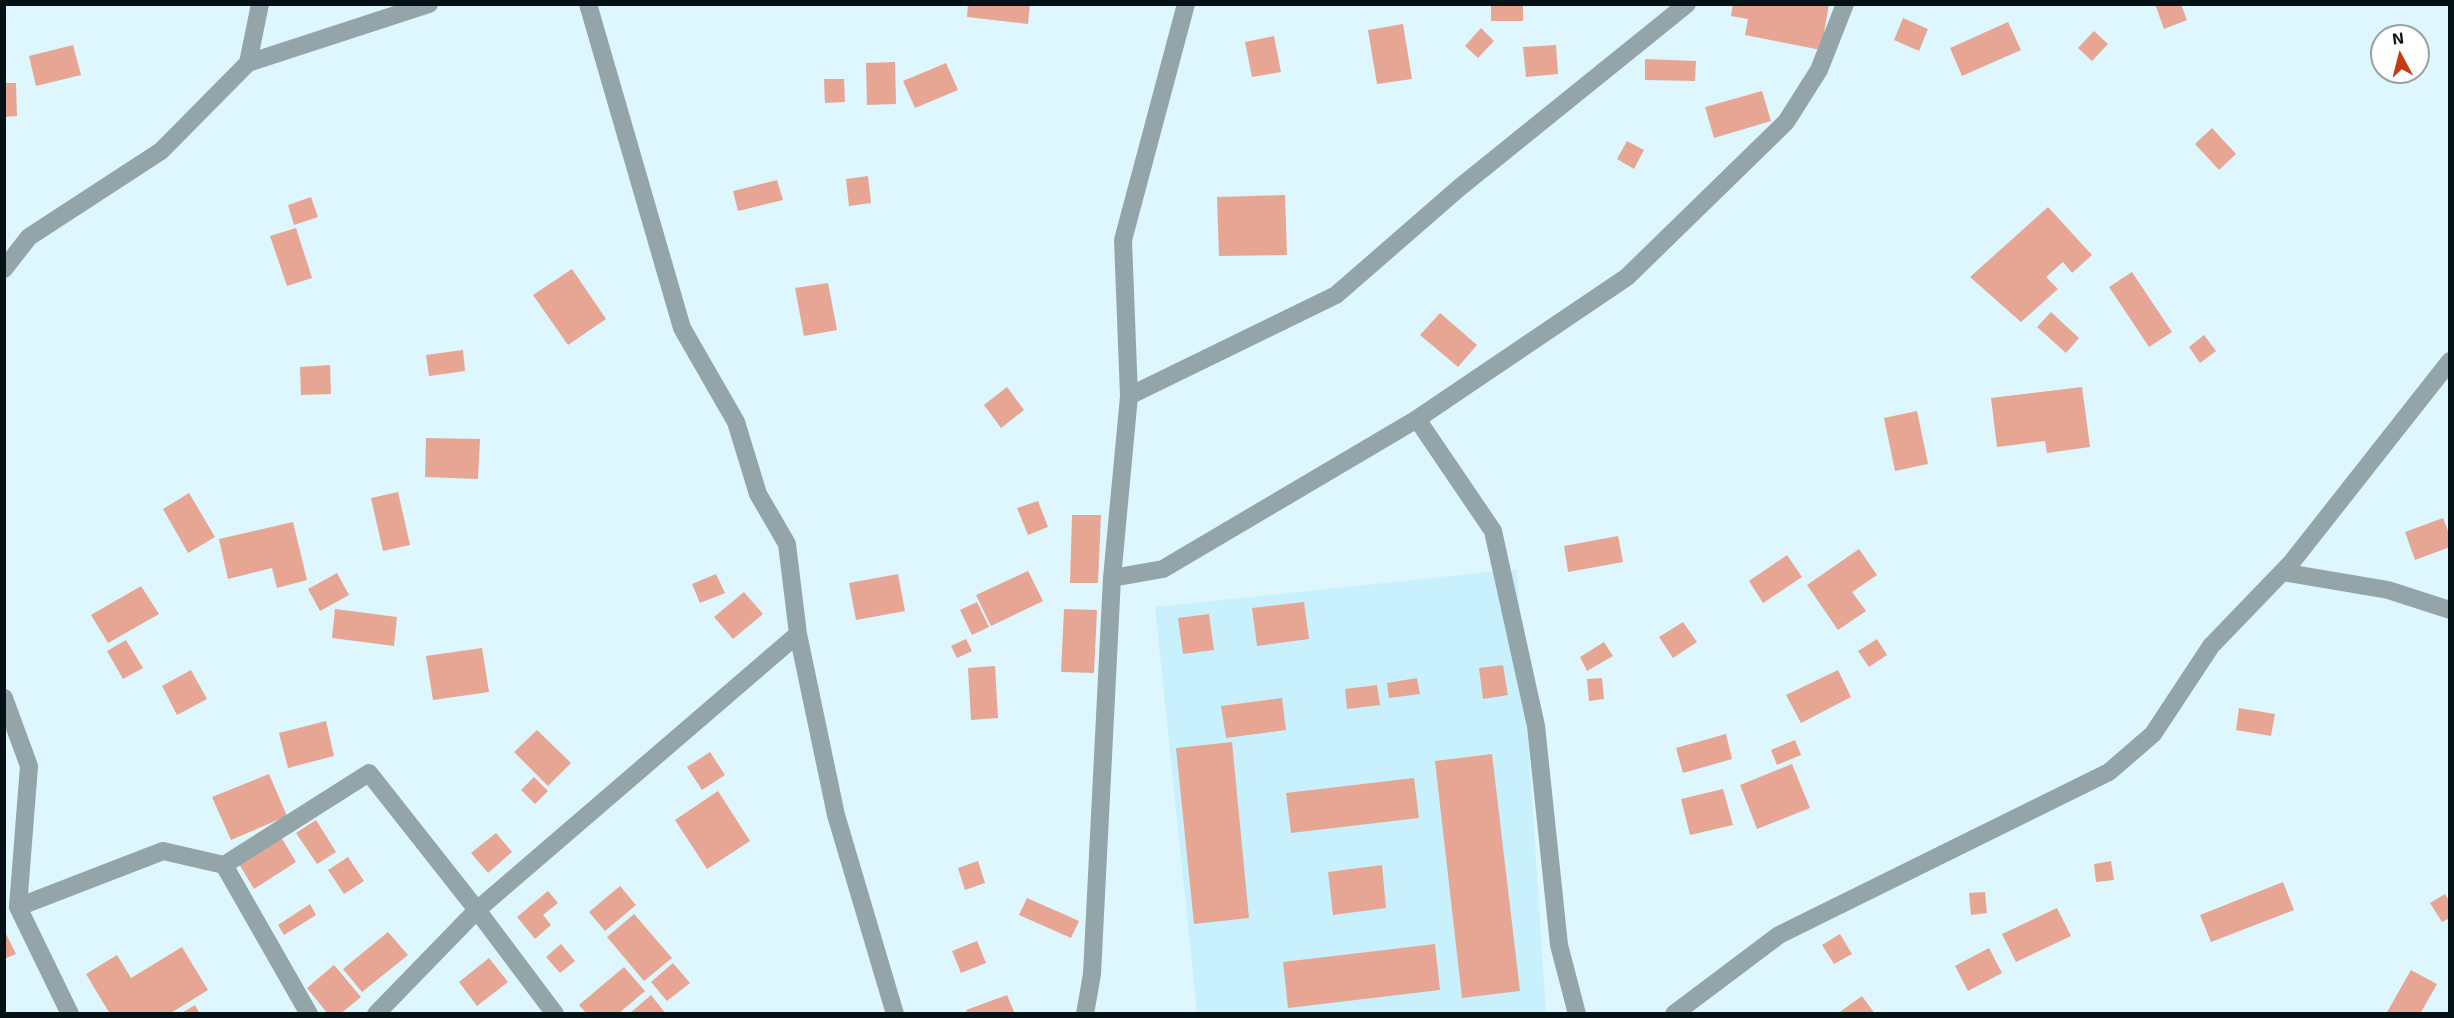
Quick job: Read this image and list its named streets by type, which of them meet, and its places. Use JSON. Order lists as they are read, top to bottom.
{
  "north": "top"
}
